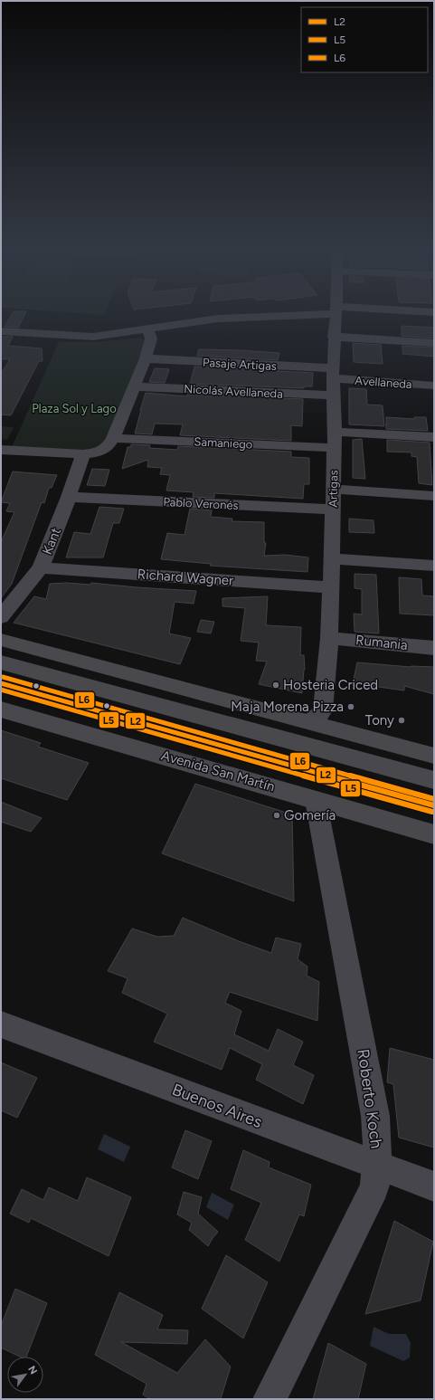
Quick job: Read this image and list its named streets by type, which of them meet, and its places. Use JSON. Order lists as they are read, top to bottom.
{
  "streets": {
    "main road": ["Avenida San Martín"],
    "street": [
      "Pasaje Artigas",
      "Avellaneda",
      "Nicolás Avellaneda",
      "Samaniego",
      "Artigas",
      "Pablo Veronés",
      "Kant",
      "Richard Wagner",
      "Rumania",
      "Roberto Koch",
      "Buenos Aires"
    ]
  },
  "crossings": [
    ["Pasaje Artigas", "Avellaneda"],
    ["Pasaje Artigas", "Artigas"],
    ["Avellaneda", "Artigas"],
    ["Nicolás Avellaneda", "Artigas"],
    ["Samaniego", "Artigas"],
    ["Artigas", "Pablo Veronés"],
    ["Artigas", "Richard Wagner"],
    ["Artigas", "Rumania"],
    ["Pablo Veronés", "Kant"],
    ["Kant", "Richard Wagner"],
    ["Avenida San Martín", "Roberto Koch"],
    ["Roberto Koch", "Buenos Aires"]
  ],
  "parks": ["Plaza Sol y Lago"],
  "places": [
    "Hosteria Criced",
    "Maja Morena Pizza",
    "Tony",
    "Gomería"
  ],
  "lines": ["transit line L6", "transit line L2", "transit line L5"],
  "legend": ["L2", "L5", "L6"],
  "north": "top right"
}
